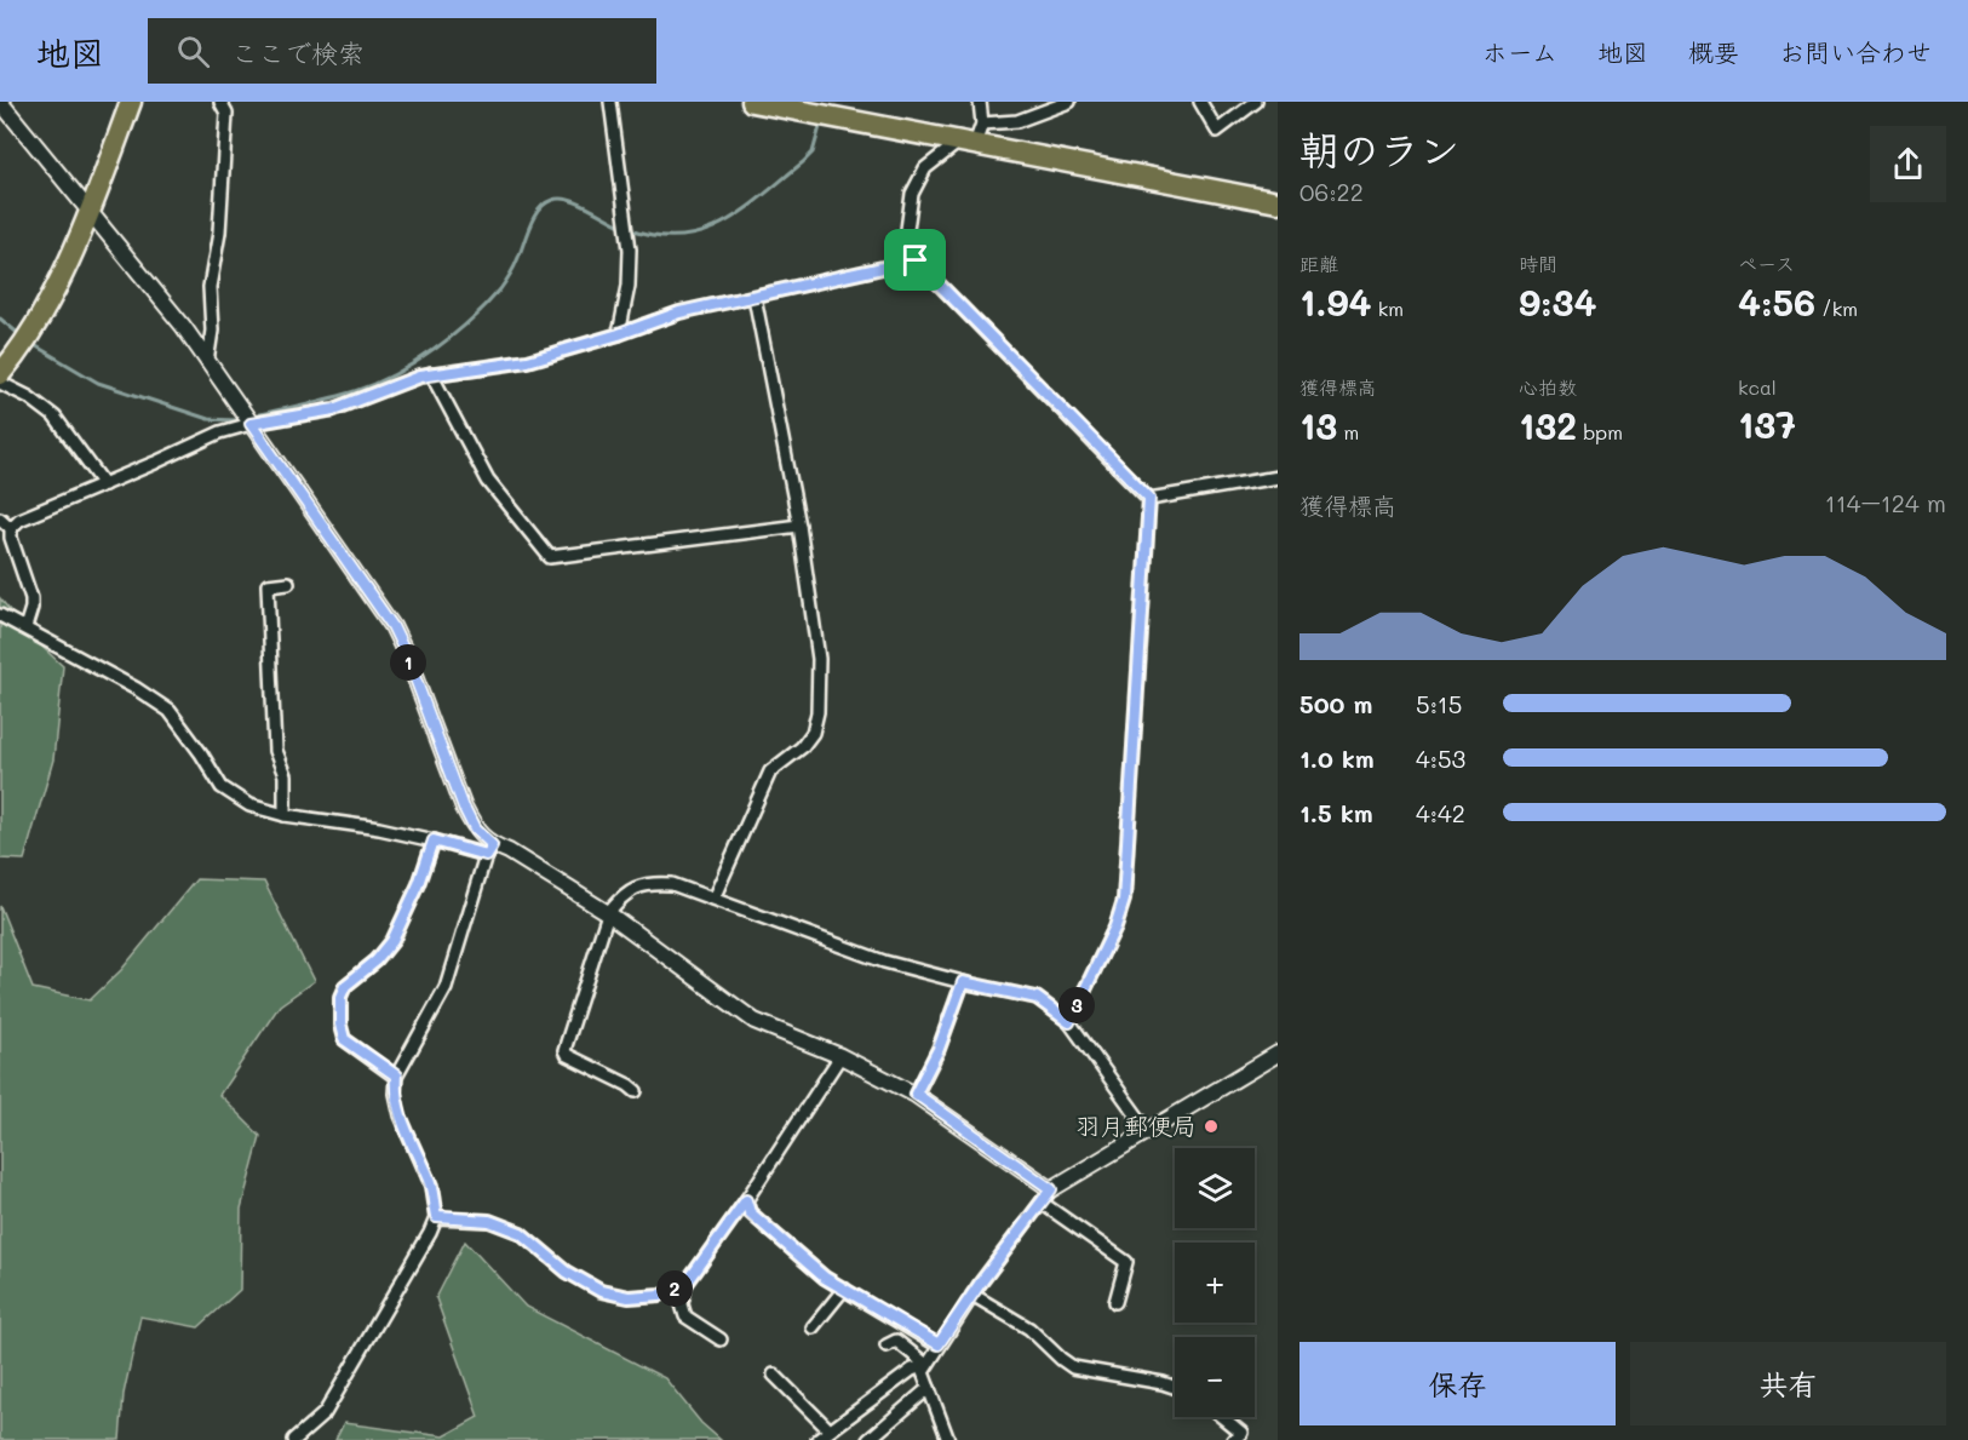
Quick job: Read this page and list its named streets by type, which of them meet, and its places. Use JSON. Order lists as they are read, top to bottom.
{
  "places": ["羽月郵便局"],
  "page": {
    "header": "地図",
    "search": "ここで検索",
    "nav": [
      "ホーム",
      "地図",
      "概要",
      "お問い合わせ"
    ],
    "heading": ["朝のラン", "06:22"],
    "stats": [
      ["距離", "1.94 km"],
      ["時間", "9:34"],
      ["ペース", "4:56 /km"],
      ["獲得標高", "13 m"],
      ["心拍数", "132 bpm"],
      ["kcal", "137"]
    ],
    "chart": ["獲得標高", "114–124 m"],
    "pins": ["1", "3", "2"],
    "list": [
      {
        "name": "500 m",
        "note": "5:15"
      },
      {
        "name": "1.0 km",
        "note": "4:53"
      },
      {
        "name": "1.5 km",
        "note": "4:42"
      }
    ],
    "map_buttons": ["+", "−"],
    "buttons": ["保存", "共有"]
  }
}
